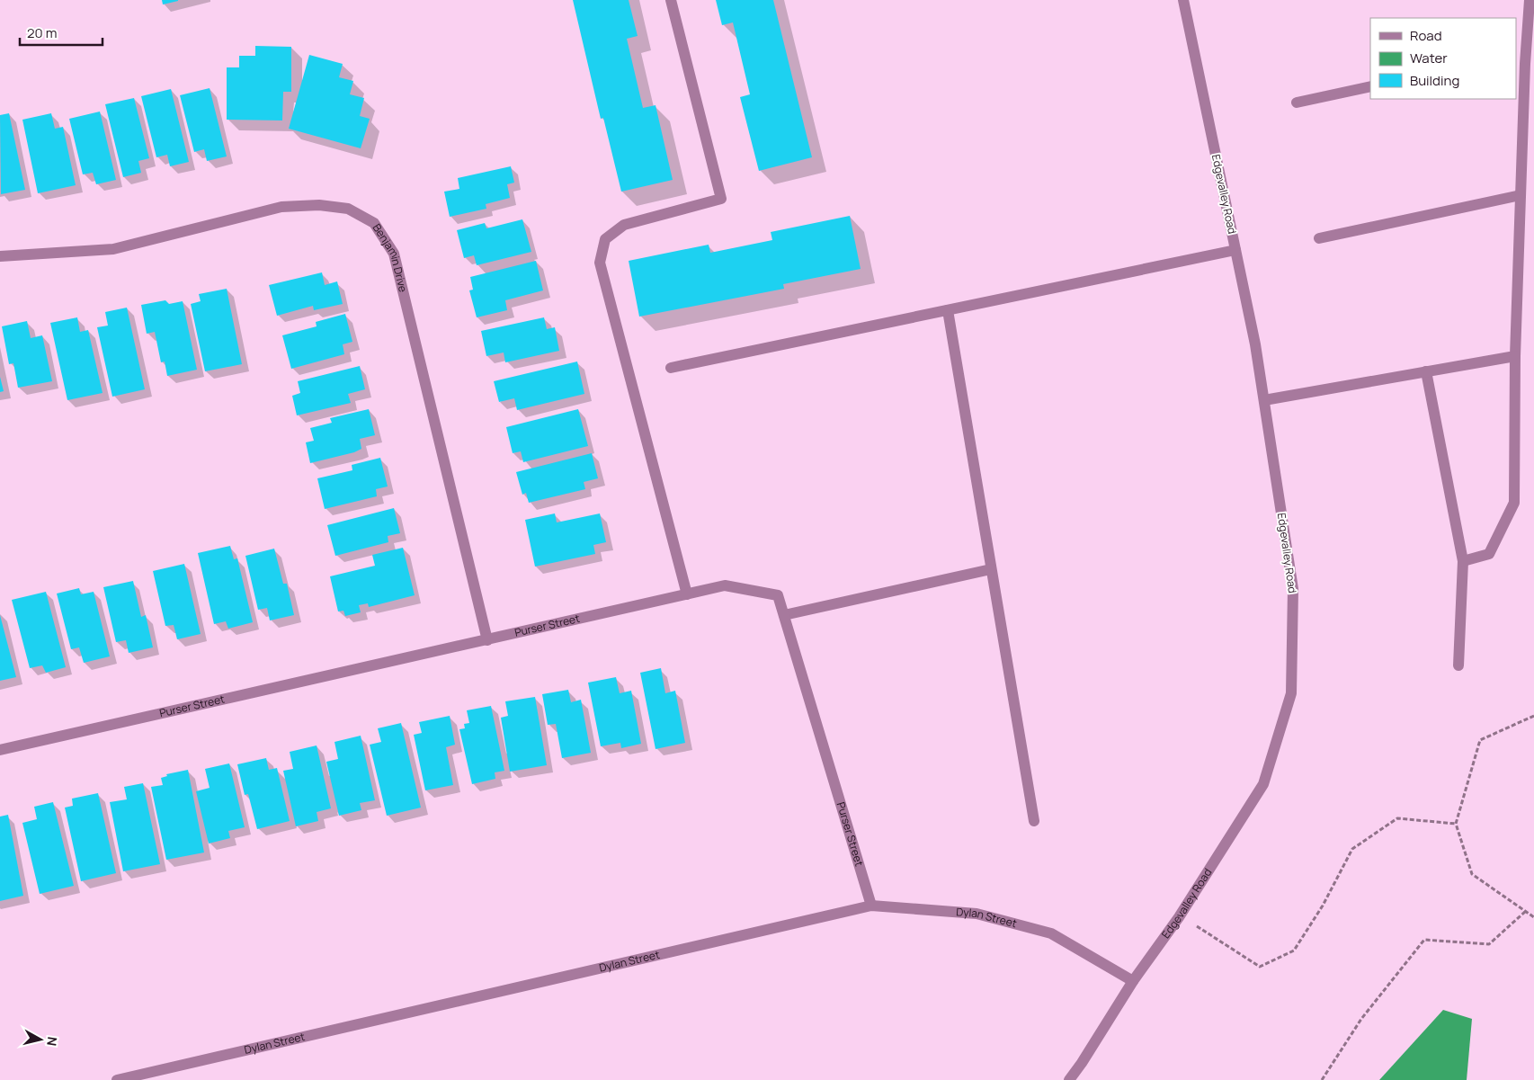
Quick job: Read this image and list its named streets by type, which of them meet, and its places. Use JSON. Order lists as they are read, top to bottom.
{
  "streets": {
    "street": [
      "Edgevalley Road",
      "Benjamin Drive",
      "Purser Street",
      "Dylan Street"
    ]
  },
  "crossings": [
    ["Edgevalley Road", "Dylan Street"],
    ["Benjamin Drive", "Purser Street"],
    ["Purser Street", "Dylan Street"]
  ],
  "legend": ["Road", "Water", "Building"],
  "scale_bar": "20 m",
  "north": "right"
}
